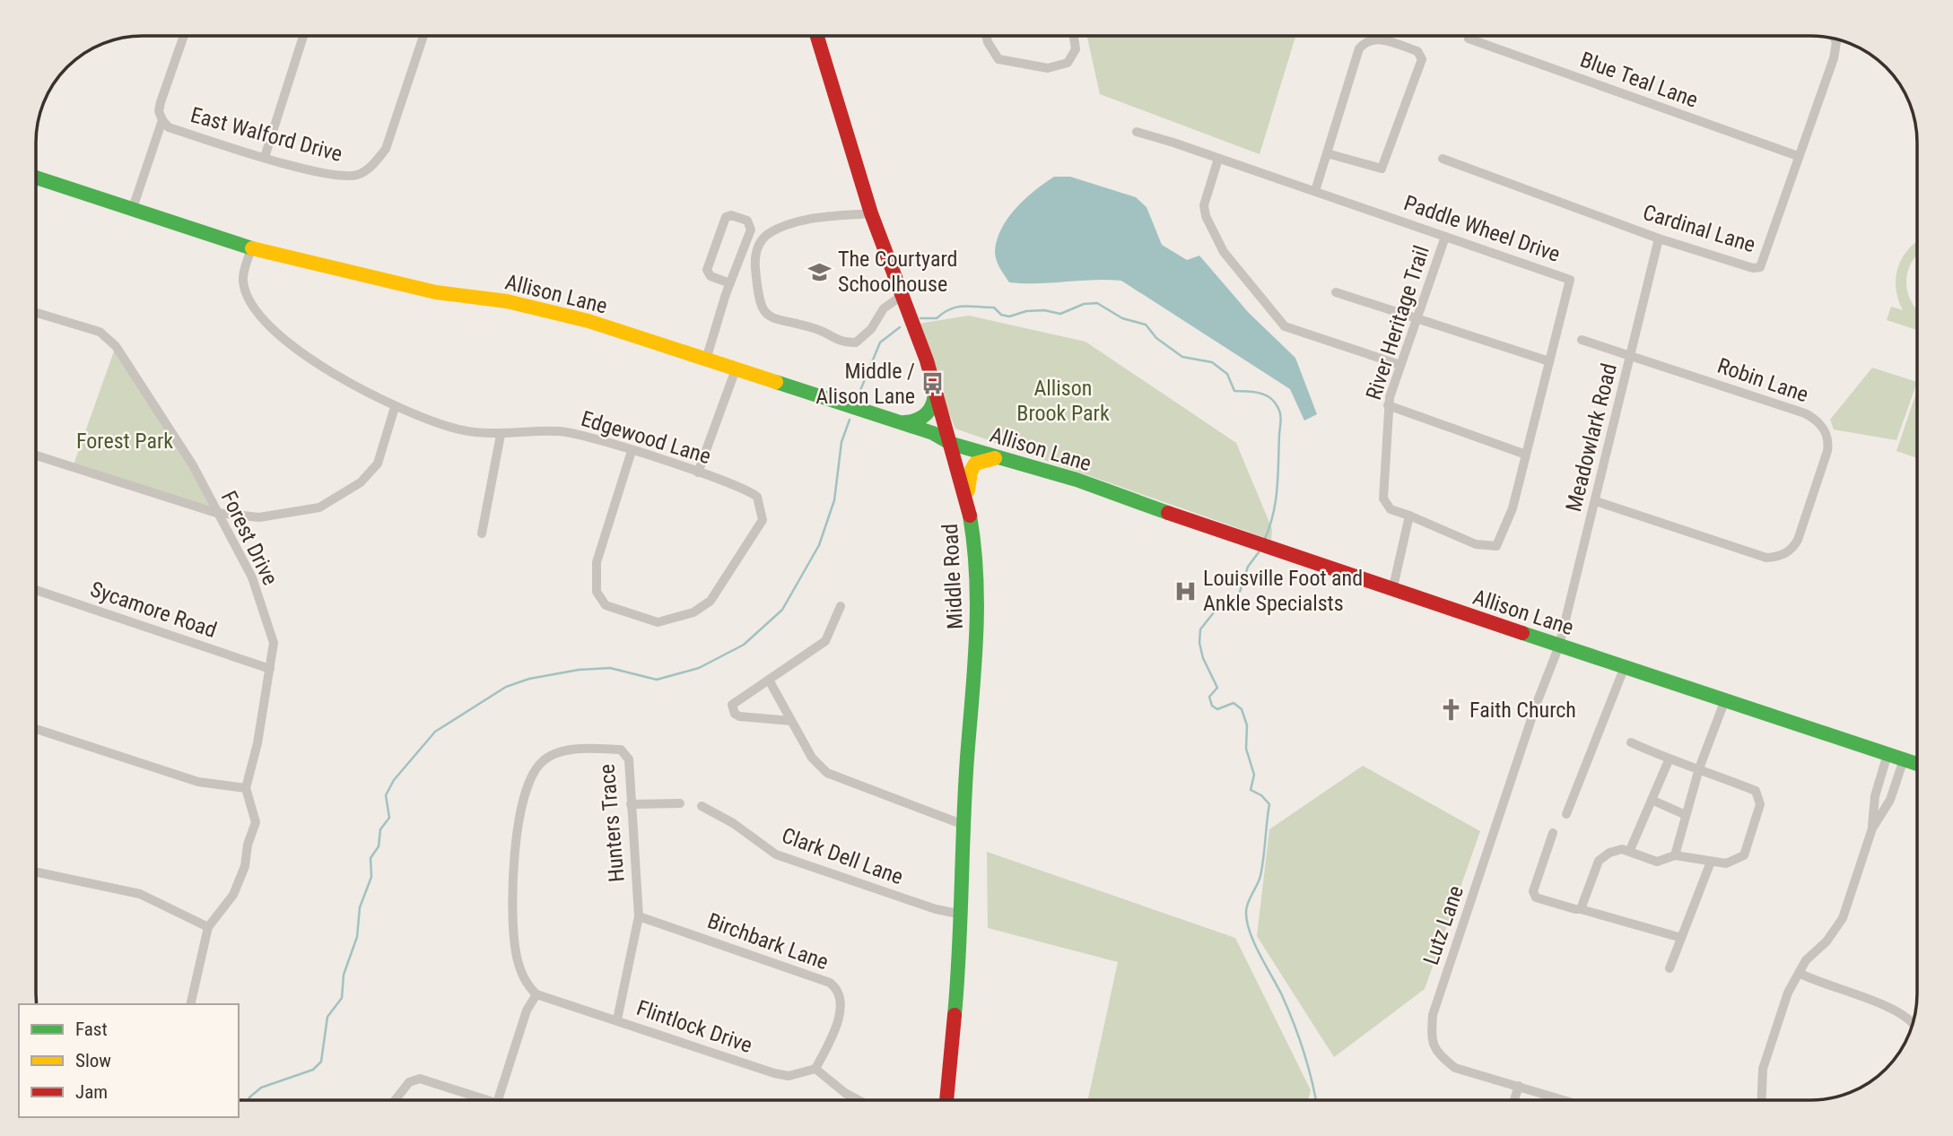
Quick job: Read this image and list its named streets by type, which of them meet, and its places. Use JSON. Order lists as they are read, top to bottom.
{
  "streets": {
    "main road": ["Allison Lane", "Middle Road"],
    "street": [
      "Blue Teal Lane",
      "East Walford Drive",
      "Paddle Wheel Drive",
      "Cardinal Lane",
      "River Heritage Trail",
      "Robin Lane",
      "Edgewood Lane",
      "Meadowlark Road",
      "Forest Drive",
      "Sycamore Road",
      "Hunters Trace",
      "Clark Dell Lane",
      "Lutz Lane",
      "Birchbark Lane",
      "Flintlock Drive"
    ]
  },
  "crossings": [
    ["Blue Teal Lane", "Cardinal Lane"],
    ["Paddle Wheel Drive", "River Heritage Trail"],
    ["Cardinal Lane", "Meadowlark Road"],
    ["Allison Lane", "Edgewood Lane"],
    ["Allison Lane", "Meadowlark Road"],
    ["Allison Lane", "Middle Road"],
    ["Allison Lane", "Lutz Lane"],
    ["Robin Lane", "Meadowlark Road"],
    ["Meadowlark Road", "Lutz Lane"],
    ["Forest Drive", "Sycamore Road"],
    ["Middle Road", "Clark Dell Lane"],
    ["Hunters Trace", "Birchbark Lane"],
    ["Hunters Trace", "Flintlock Drive"],
    ["Birchbark Lane", "Flintlock Drive"]
  ],
  "parks": ["Allison Brook Park", "Forest Park"],
  "places": {
    "school or university": ["The Courtyard Schoolhouse"],
    "bus stop": ["Middle / Alison Lane"],
    "hospital": ["Louisville Foot and Ankle Specialsts"],
    "church": ["Faith Church"]
  },
  "legend": ["Fast", "Slow", "Jam"]
}
